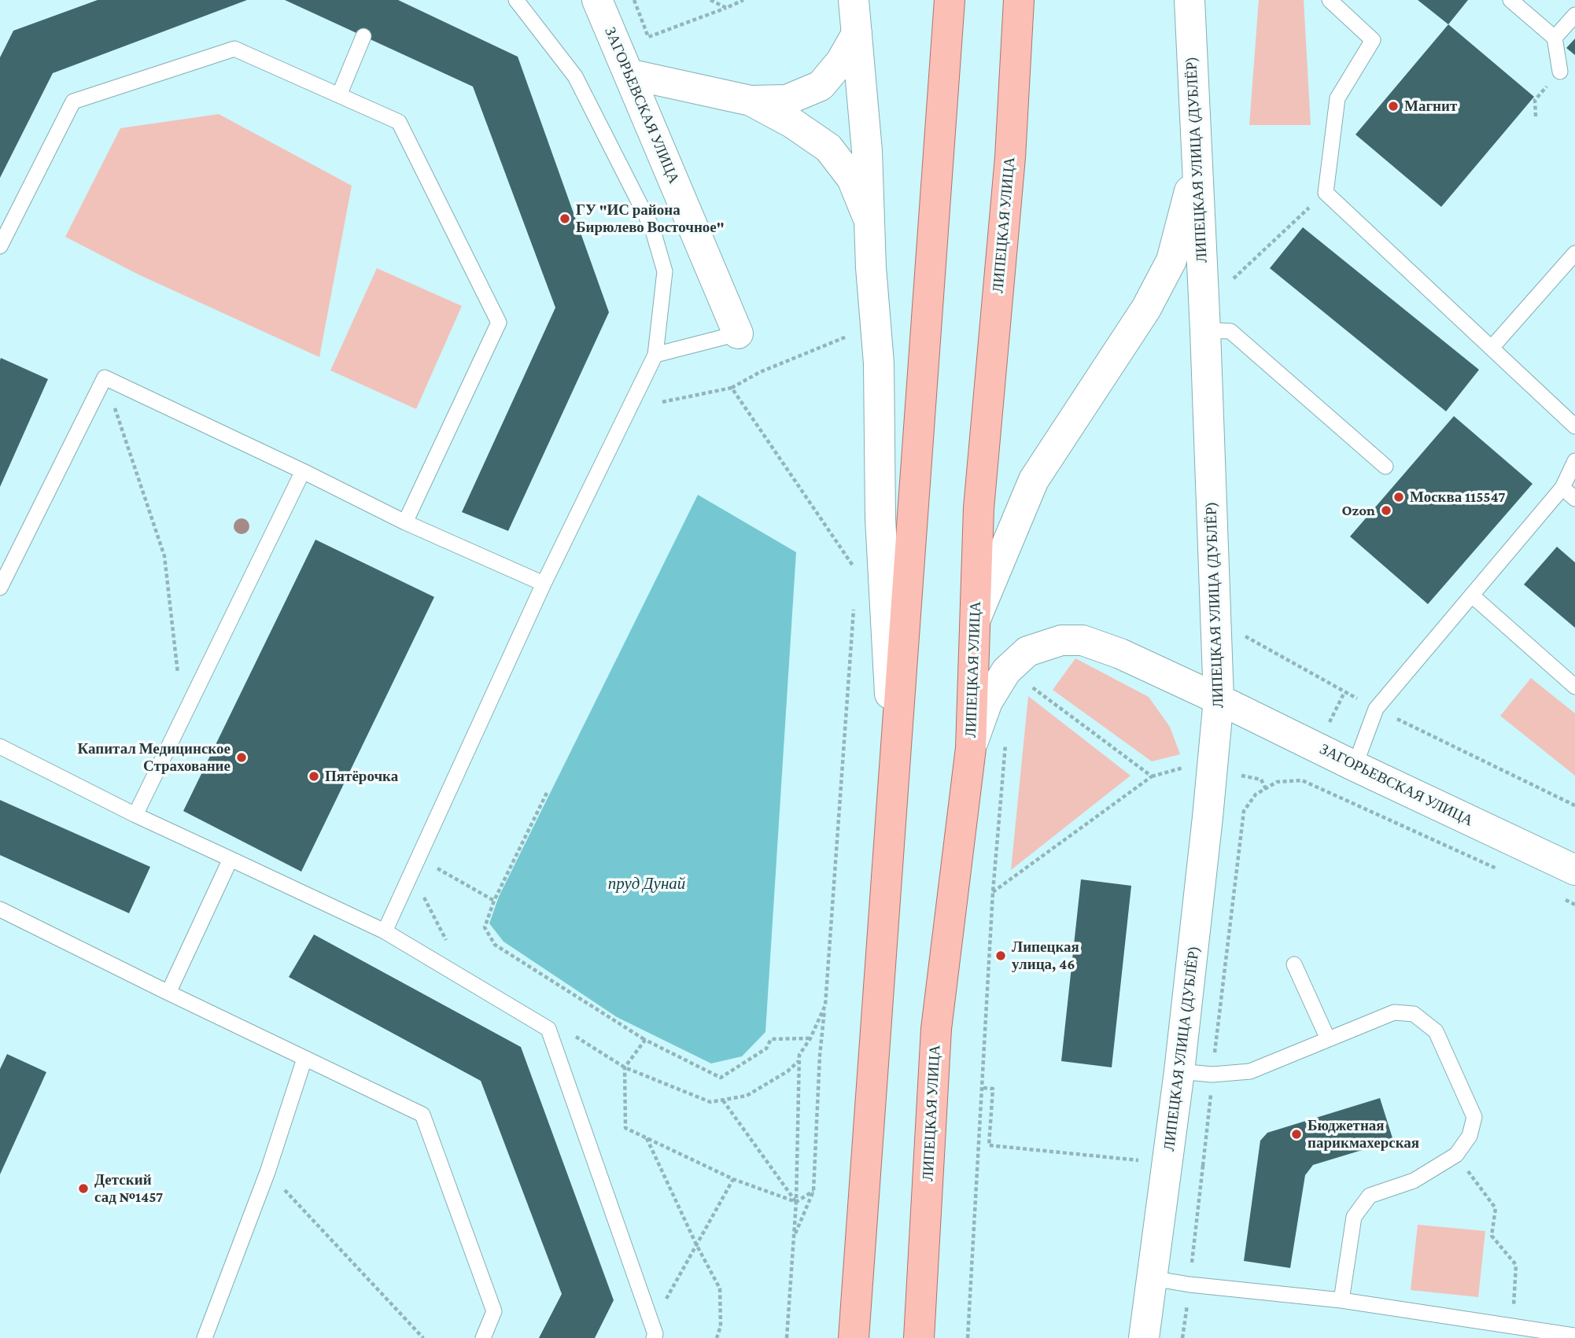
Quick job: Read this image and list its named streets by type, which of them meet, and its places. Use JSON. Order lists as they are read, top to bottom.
{
  "streets": {
    "main road": ["ЛИПЕЦКАЯ УЛИЦА"],
    "street": ["ЗАГОРЬЕВСКАЯ УЛИЦА", "ЛИПЕЦКАЯ УЛИЦА (ДУБЛЁР)"]
  },
  "crossings": [
    ["ЗАГОРЬЕВСКАЯ УЛИЦА", "ЛИПЕЦКАЯ УЛИЦА (ДУБЛЁР)"],
    ["ЗАГОРЬЕВСКАЯ УЛИЦА", "ЛИПЕЦКАЯ УЛИЦА"]
  ],
  "water": ["пруд Дунай"],
  "places": [
    "Магнит",
    "ГУ \"ИС района Бирюлево Восточное\"",
    "Москва 115547",
    "Ozon",
    "Капитал Медицинское Страхование",
    "Пятёрочка",
    "Липецкая улица, 46",
    "Бюджетная парикмахерская",
    "Детский сад №1457"
  ]
}
